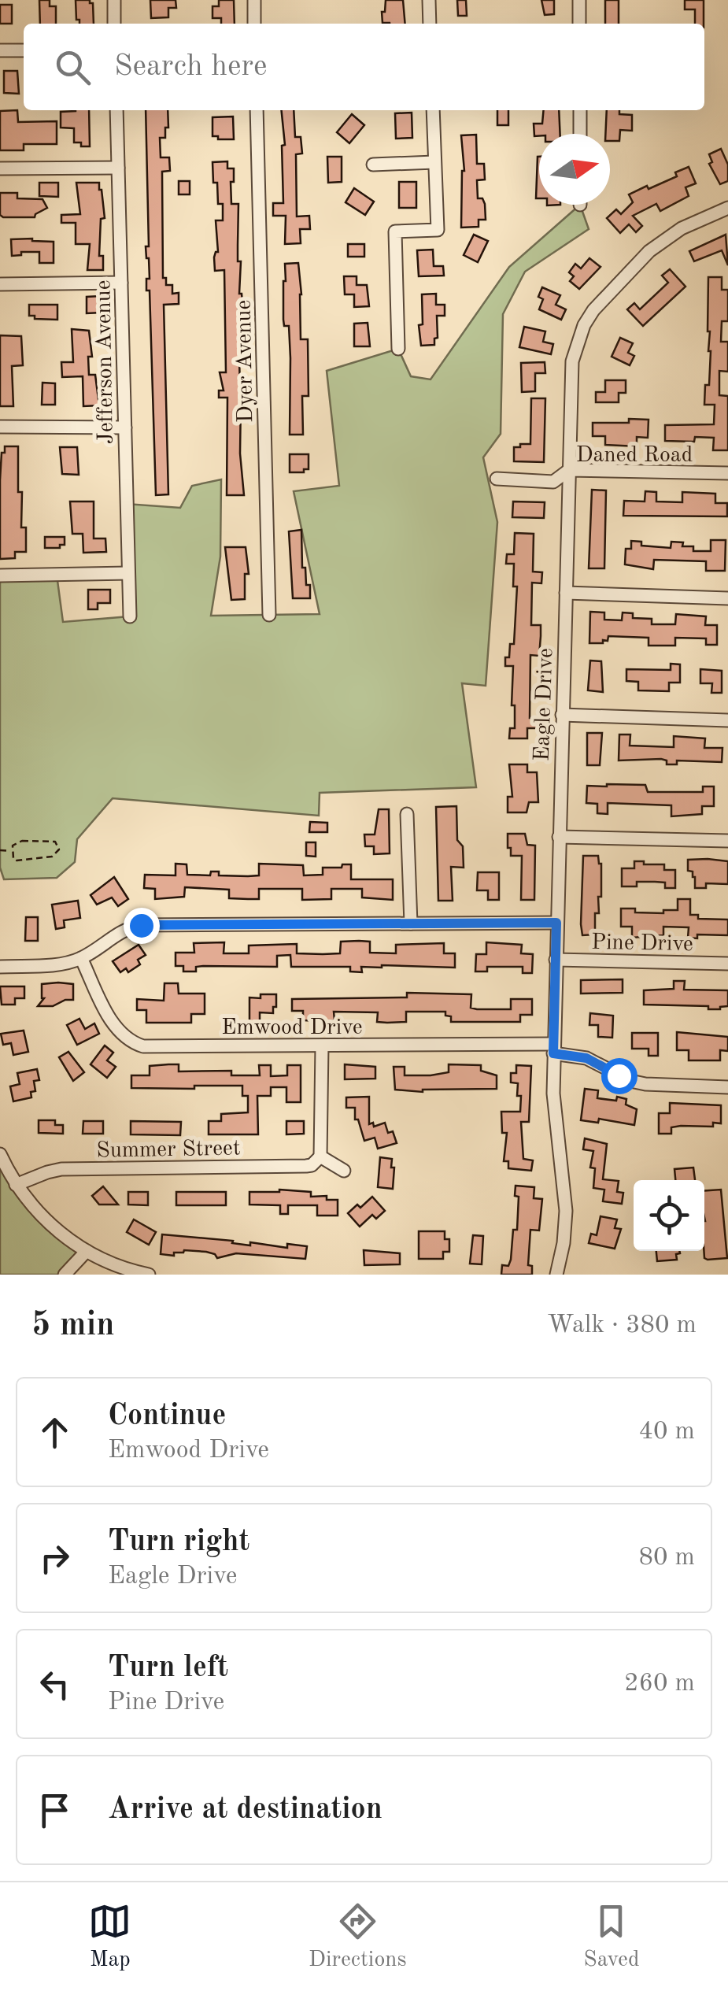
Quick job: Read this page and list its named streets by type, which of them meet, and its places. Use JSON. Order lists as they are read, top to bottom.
{
  "streets": {
    "street": [
      "Dyer Avenue",
      "Jefferson Avenue",
      "Daned Road",
      "Eagle Drive",
      "Pine Drive",
      "Emwood Drive",
      "Summer Street"
    ]
  },
  "crossings": [
    ["Daned Road", "Eagle Drive"],
    ["Eagle Drive", "Pine Drive"],
    ["Eagle Drive", "Emwood Drive"]
  ],
  "north": "right",
  "page": {
    "search": "Search here",
    "heading": ["5 min", "Walk · 380 m"],
    "list": [
      ["Continue", "Emwood Drive", "40 m"],
      ["Turn right", "Eagle Drive", "80 m"],
      ["Turn left", "Pine Drive", "260 m"],
      "Arrive at destination"
    ],
    "nav": ["Map", "Directions", "Saved"]
  }
}
